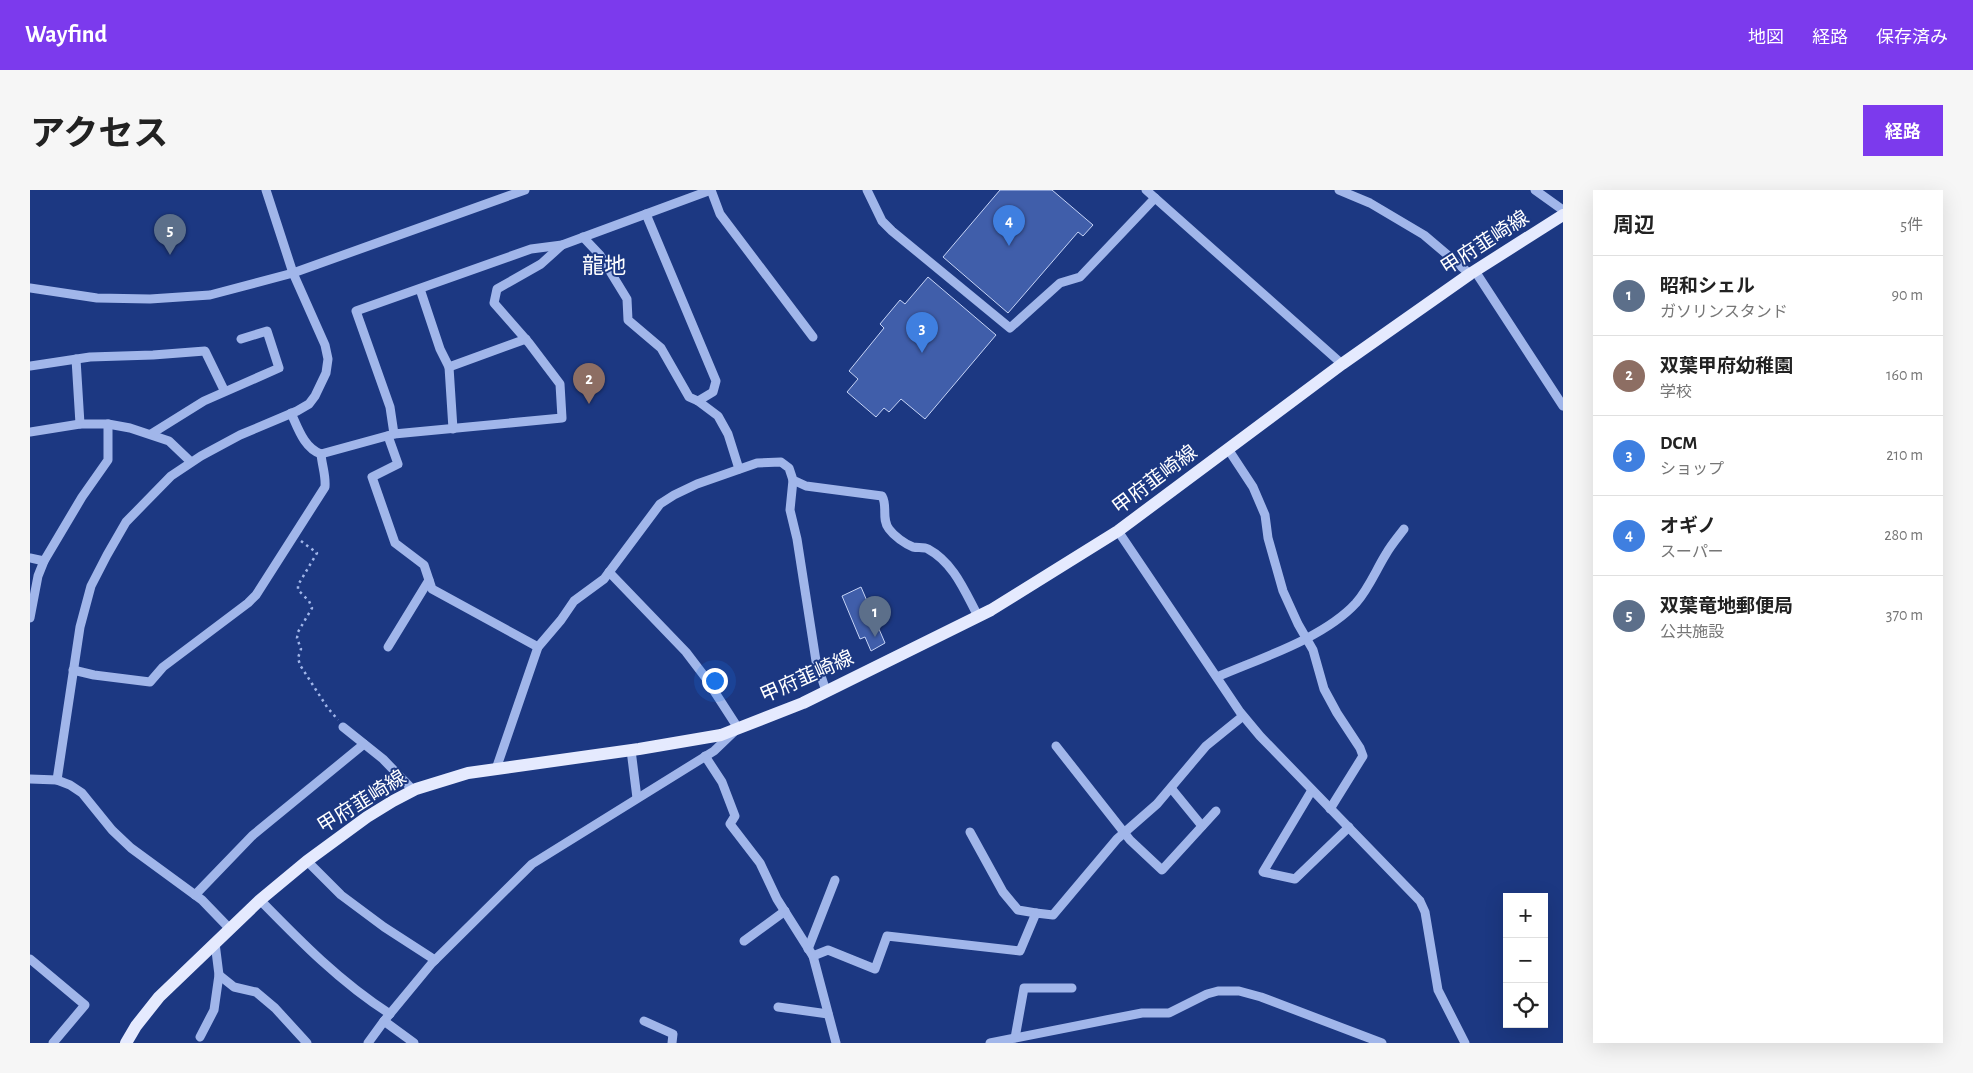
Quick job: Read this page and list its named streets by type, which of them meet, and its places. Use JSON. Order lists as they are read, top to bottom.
{
  "streets": {
    "main road": ["甲府韮崎線"]
  },
  "districts": ["龍地"],
  "page": {
    "header": "Wayfind",
    "nav": ["地図", "経路", "保存済み"],
    "title": "アクセス",
    "buttons": "経路",
    "heading": ["周辺", "5件"],
    "pins": [
      "4",
      "5",
      "3",
      "2",
      "1"
    ],
    "list": [
      {
        "mark": "1",
        "name": "昭和シェル",
        "note": "ガソリンスタンド",
        "value": "90 m"
      },
      {
        "mark": "2",
        "name": "双葉甲府幼稚園",
        "note": "学校",
        "value": "160 m"
      },
      {
        "mark": "3",
        "name": "DCM",
        "note": "ショップ",
        "value": "210 m"
      },
      {
        "mark": "4",
        "name": "オギノ",
        "note": "スーパー",
        "value": "280 m"
      },
      {
        "mark": "5",
        "name": "双葉竜地郵便局",
        "note": "公共施設",
        "value": "370 m"
      }
    ],
    "map_buttons": ["+", "−"]
  }
}
